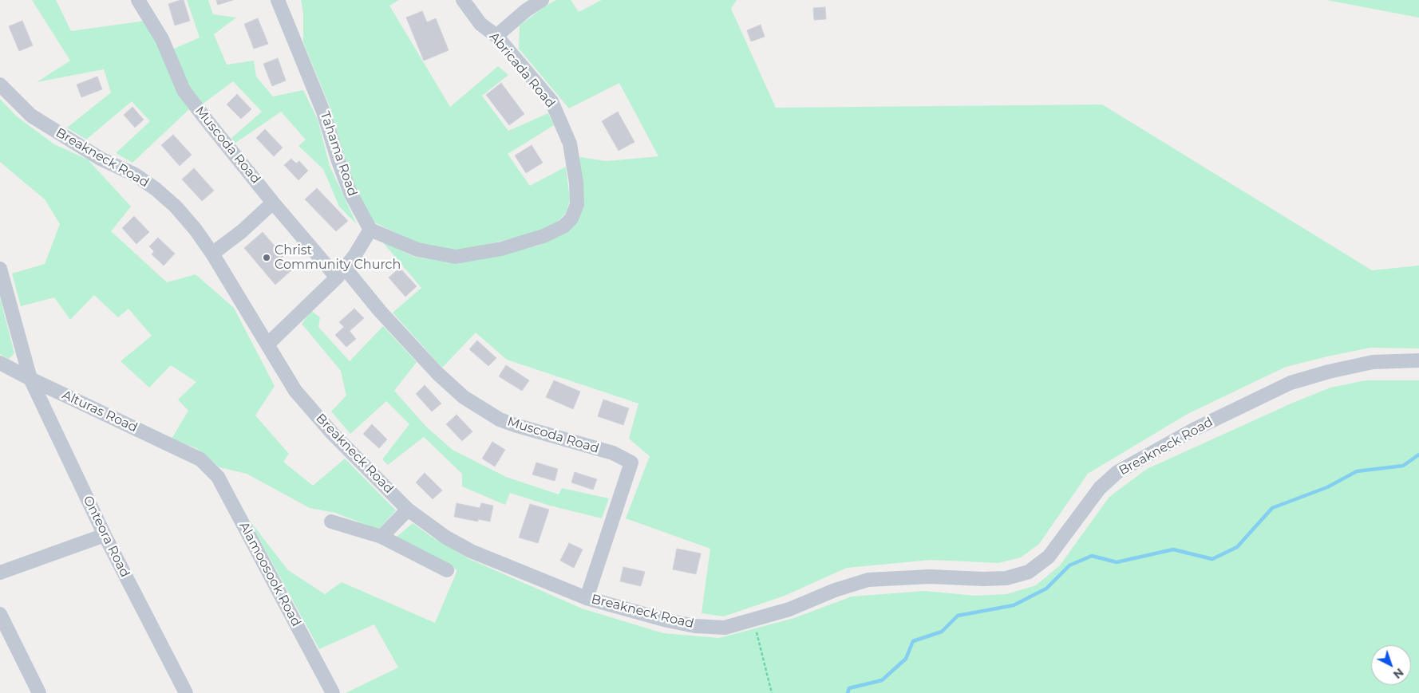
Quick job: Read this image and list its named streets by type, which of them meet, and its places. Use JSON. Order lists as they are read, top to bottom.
{
  "streets": {
    "street": [
      "Abricada Road",
      "Muscoda Road",
      "Tahama Road",
      "Breakneck Road",
      "Alturas Road",
      "Onteora Road",
      "Alamoosook Road"
    ]
  },
  "crossings": [
    ["Abricada Road", "Tahama Road"],
    ["Muscoda Road", "Breakneck Road"],
    ["Alturas Road", "Onteora Road"],
    ["Alturas Road", "Alamoosook Road"]
  ],
  "places": ["Christ Community Church"],
  "north": "bottom right"
}
